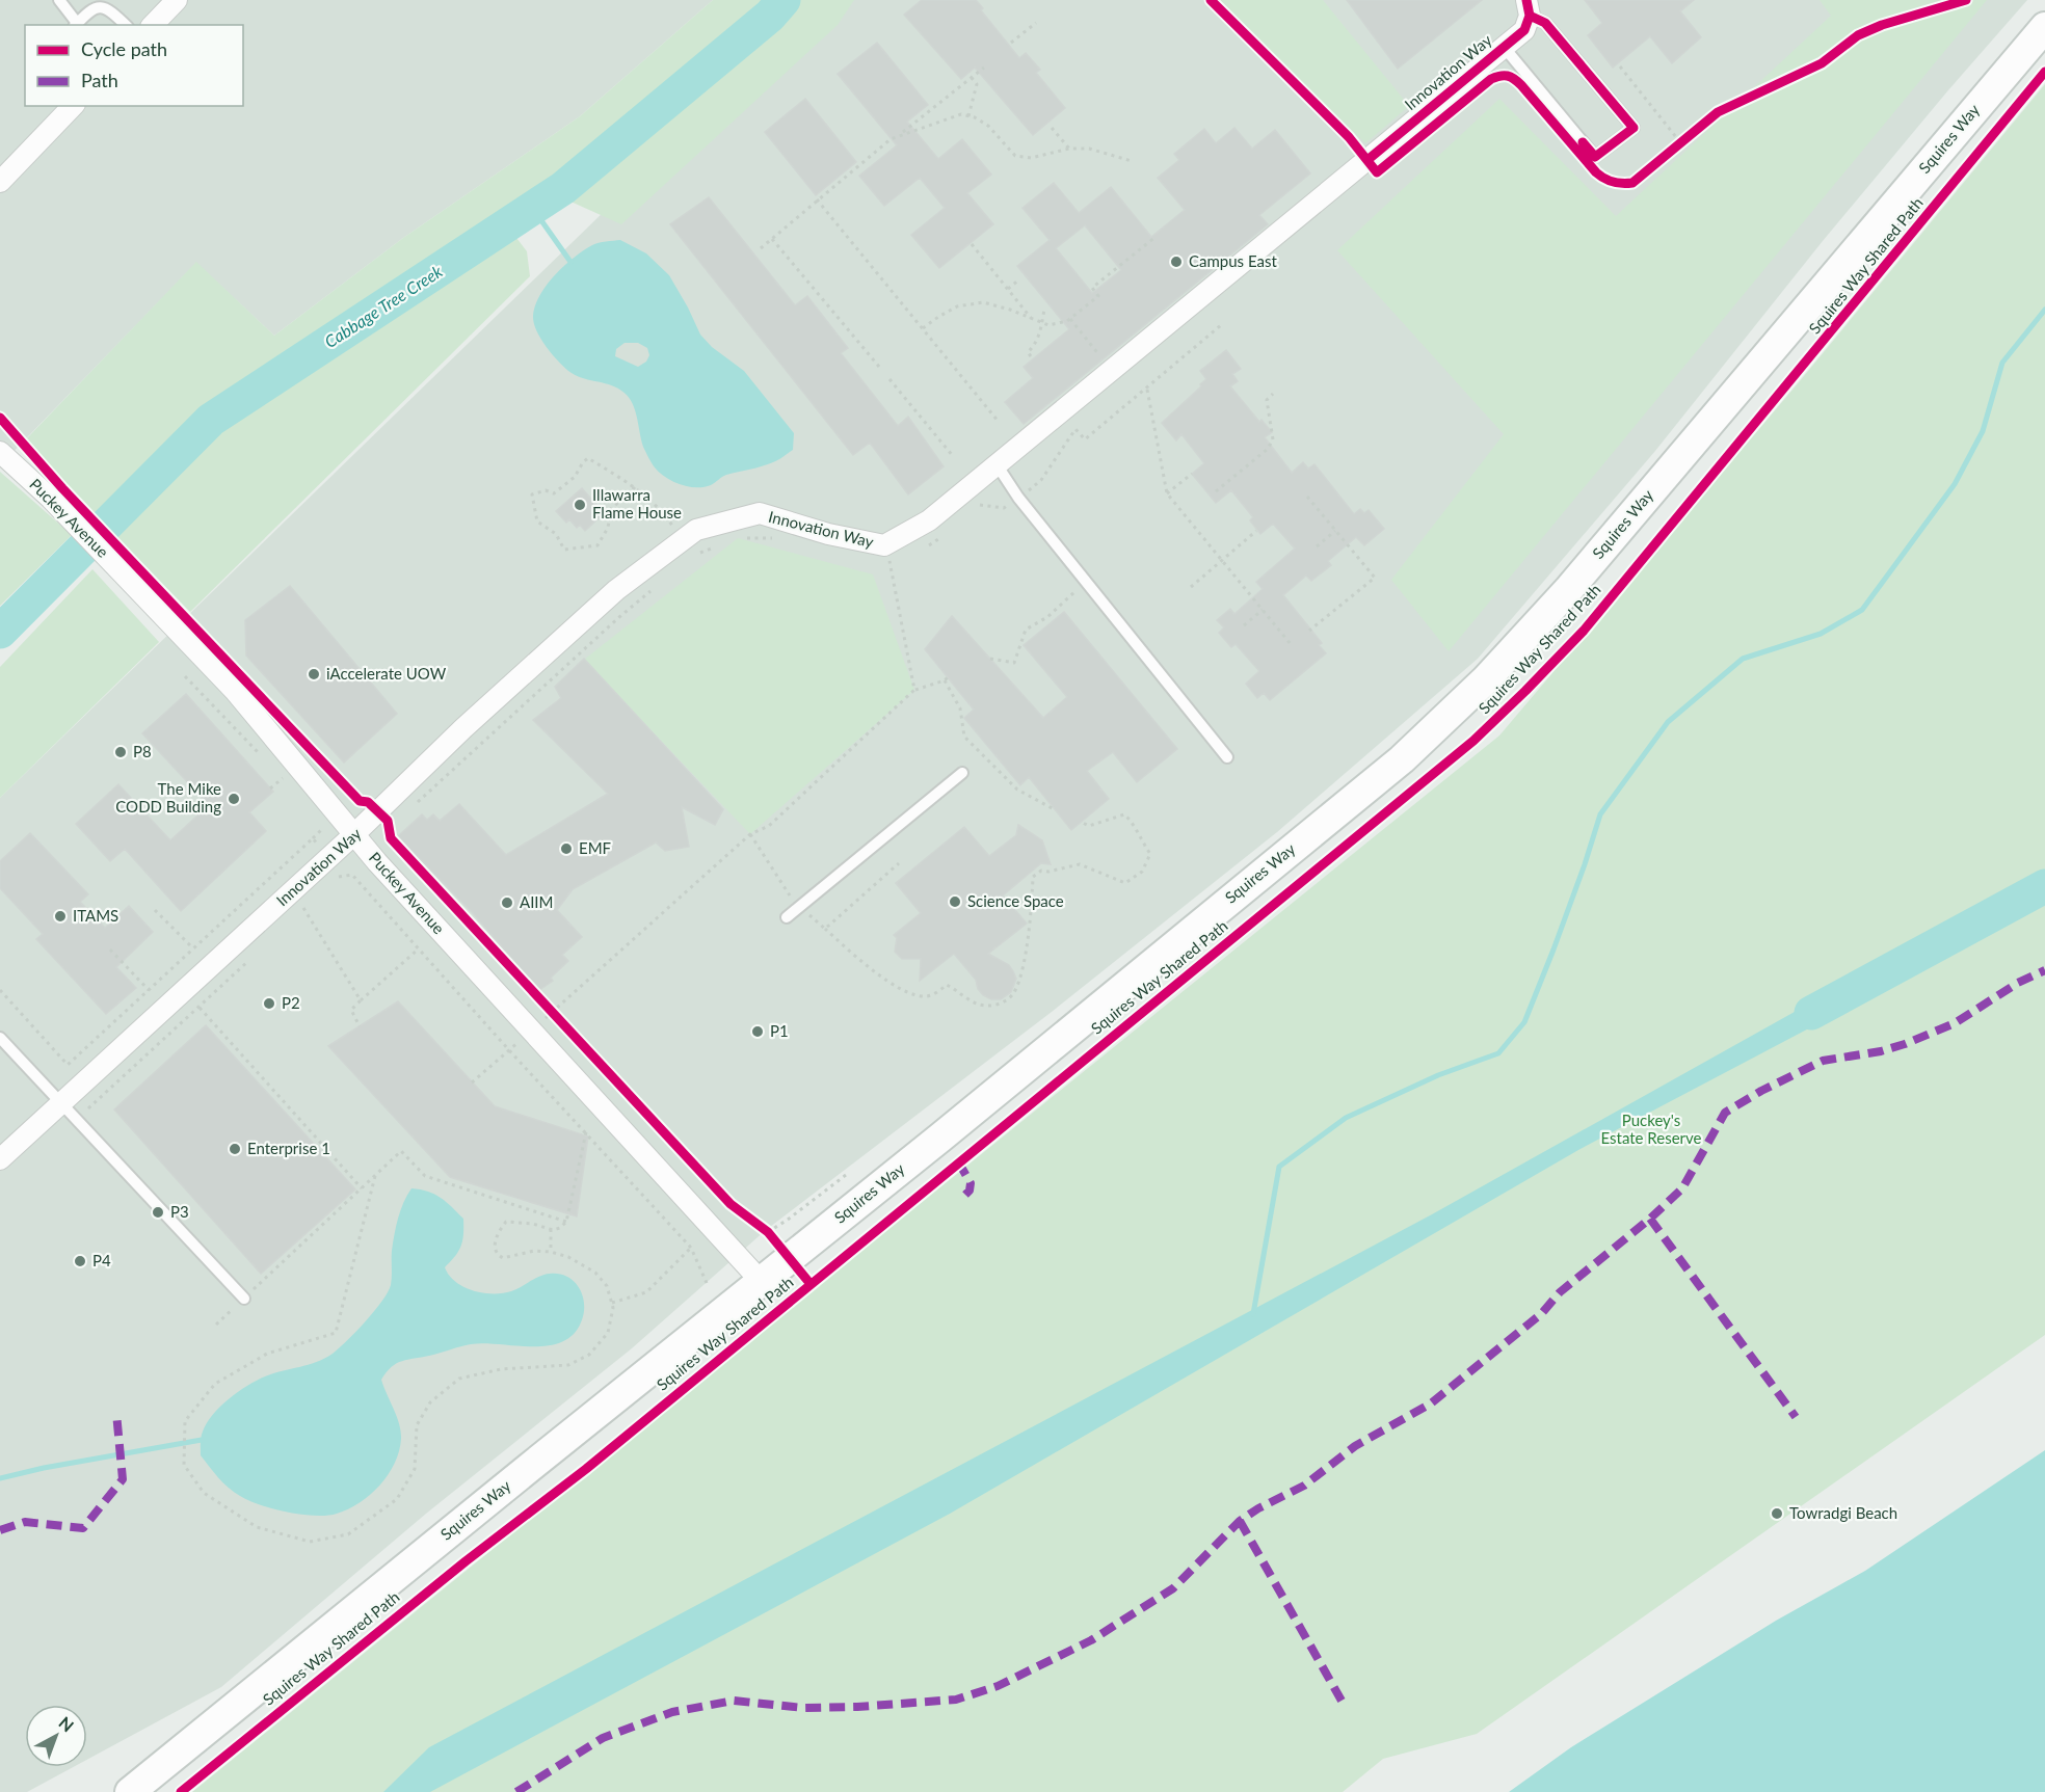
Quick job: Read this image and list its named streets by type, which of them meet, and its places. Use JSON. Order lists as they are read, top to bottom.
{
  "streets": {
    "main road": ["Squires Way"],
    "street": ["Innovation Way", "Puckey Avenue"],
    "cycle path": ["Squires Way Shared Path"]
  },
  "crossings": [
    ["Innovation Way", "Puckey Avenue"],
    ["Squires Way", "Puckey Avenue"]
  ],
  "water": ["Cabbage Tree Creek"],
  "parks": ["Puckey's Estate Reserve"],
  "places": [
    "Campus East",
    "Illawarra Flame House",
    "iAccelerate UOW",
    "P8",
    "The Mike CODD Building",
    "EMF",
    "Science Space",
    "AIIM",
    "ITAMS",
    "P2",
    "P1",
    "Enterprise 1",
    "P3",
    "P4",
    "Towradgi Beach"
  ],
  "legend": ["Cycle path", "Path"],
  "north": "top right"
}
